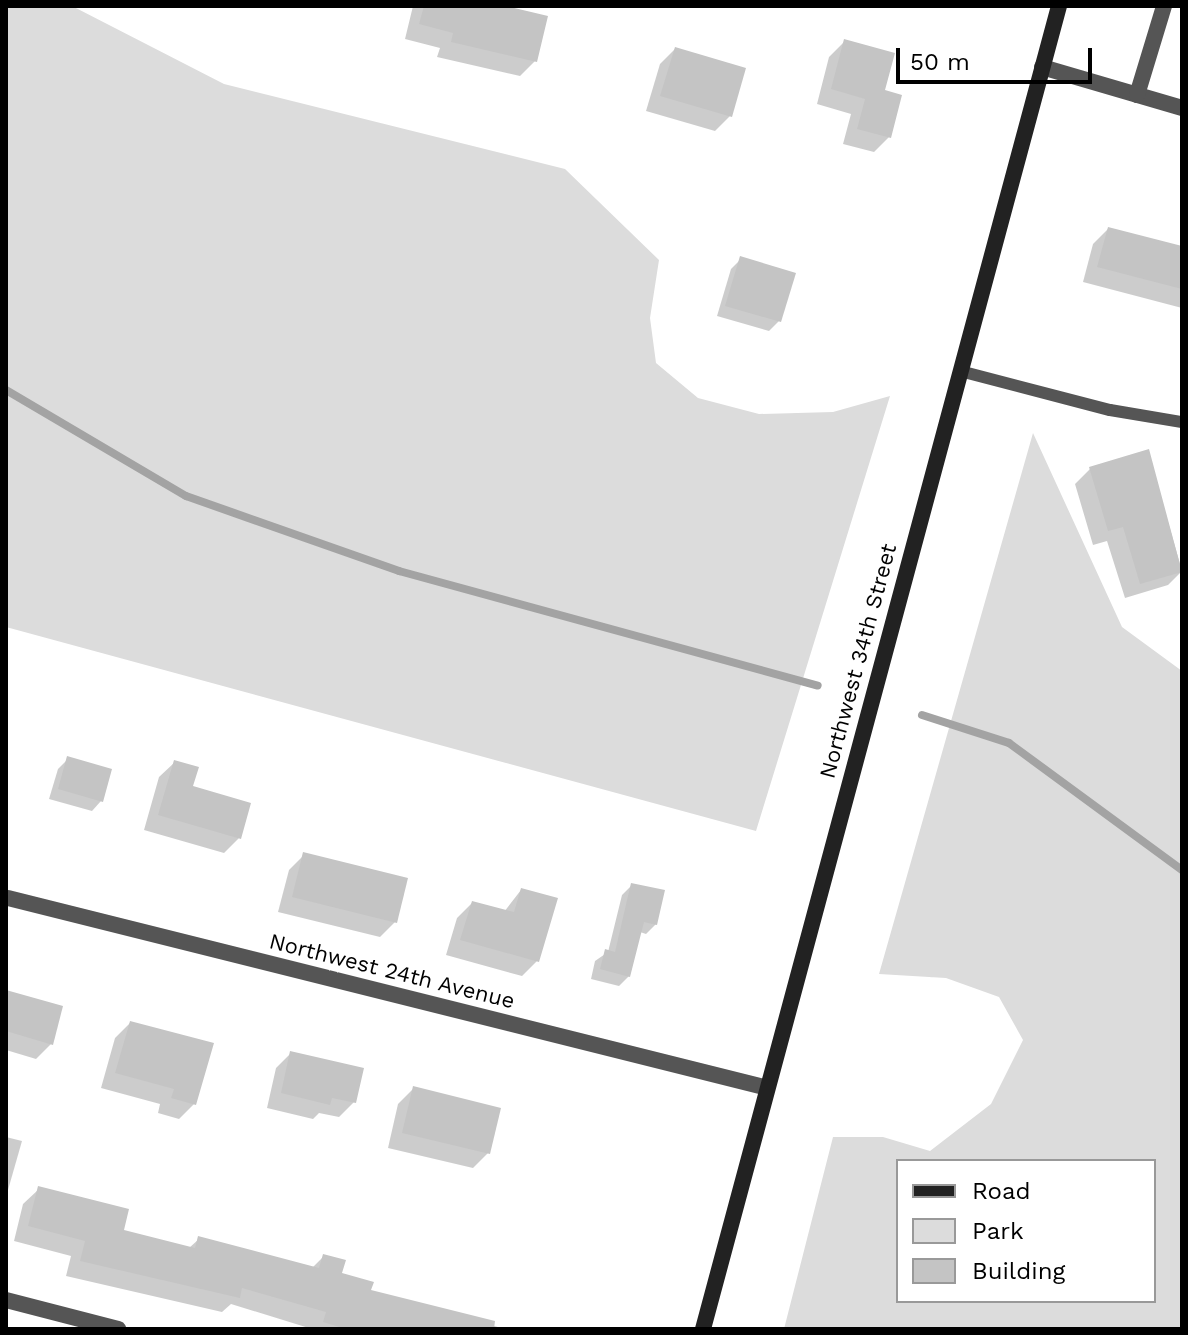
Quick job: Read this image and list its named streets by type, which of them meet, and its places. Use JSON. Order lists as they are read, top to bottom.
{
  "streets": {
    "main road": ["Northwest 34th Street"],
    "street": ["Northwest 24th Avenue"]
  },
  "crossings": [
    ["Northwest 34th Street", "Northwest 24th Avenue"]
  ],
  "legend": ["Road", "Park", "Building"],
  "scale_bar": "50 m"
}
